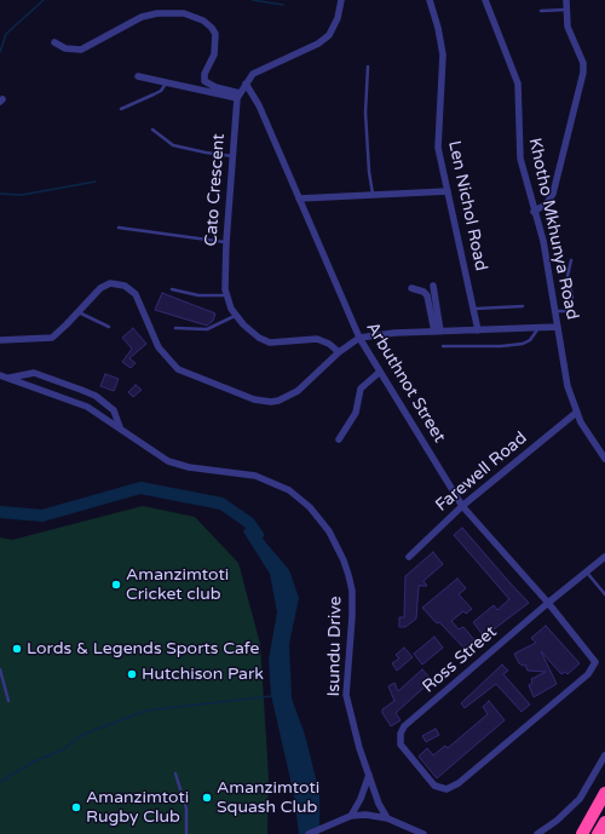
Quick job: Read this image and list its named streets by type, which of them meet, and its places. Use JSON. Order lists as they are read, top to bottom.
{
  "streets": {
    "street": [
      "Cato Crescent",
      "Len Nichol Road",
      "Khotho Mkhunya Road",
      "Arbuthnot Street",
      "Farewell Road",
      "Isundu Drive",
      "Ross Street"
    ]
  },
  "crossings": [
    ["Cato Crescent", "Arbuthnot Street"],
    ["Khotho Mkhunya Road", "Farewell Road"],
    ["Arbuthnot Street", "Farewell Road"],
    ["Arbuthnot Street", "Ross Street"]
  ],
  "places": [
    "Amanzimtoti Cricket club",
    "Lords & Legends Sports Cafe",
    "Hutchison Park",
    "Amanzimtoti Squash Club",
    "Amanzimtoti Rugby Club"
  ]
}
